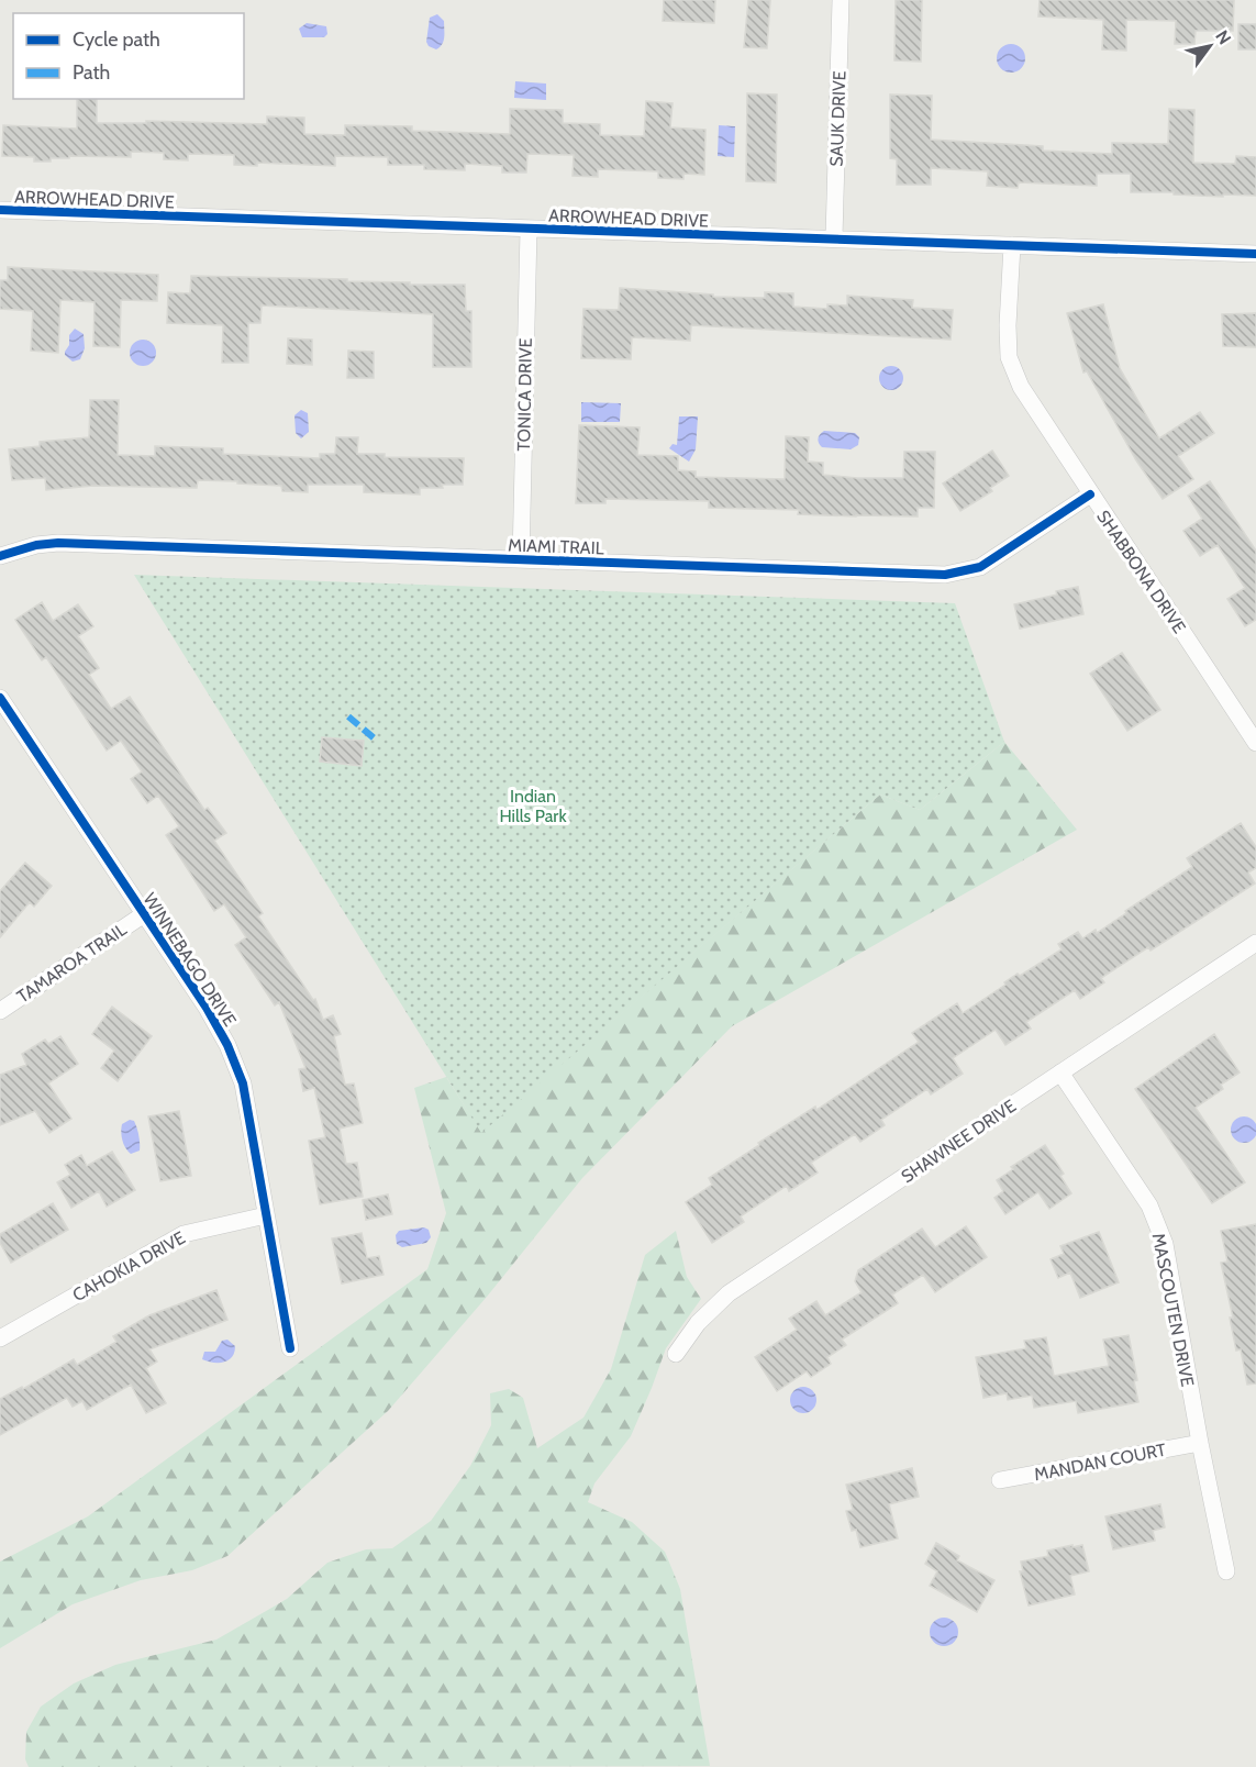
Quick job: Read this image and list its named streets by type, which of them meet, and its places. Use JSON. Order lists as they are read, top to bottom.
{
  "streets": {
    "street": [
      "SAUK DRIVE",
      "ARROWHEAD DRIVE",
      "TONICA DRIVE",
      "MIAMI TRAIL",
      "SHABBONA DRIVE",
      "WINNEBAGO DRIVE",
      "TAMAROA TRAIL",
      "SHAWNEE DRIVE",
      "CAHOKIA DRIVE",
      "MASCOUTEN DRIVE",
      "MANDAN COURT"
    ]
  },
  "crossings": [
    ["SAUK DRIVE", "ARROWHEAD DRIVE"],
    ["ARROWHEAD DRIVE", "TONICA DRIVE"],
    ["ARROWHEAD DRIVE", "SHABBONA DRIVE"],
    ["TONICA DRIVE", "MIAMI TRAIL"],
    ["MIAMI TRAIL", "SHABBONA DRIVE"],
    ["WINNEBAGO DRIVE", "TAMAROA TRAIL"],
    ["WINNEBAGO DRIVE", "CAHOKIA DRIVE"],
    ["SHAWNEE DRIVE", "MASCOUTEN DRIVE"],
    ["MASCOUTEN DRIVE", "MANDAN COURT"]
  ],
  "parks": ["Indian Hills Park"],
  "legend": ["Cycle path", "Path"],
  "north": "top right"
}
